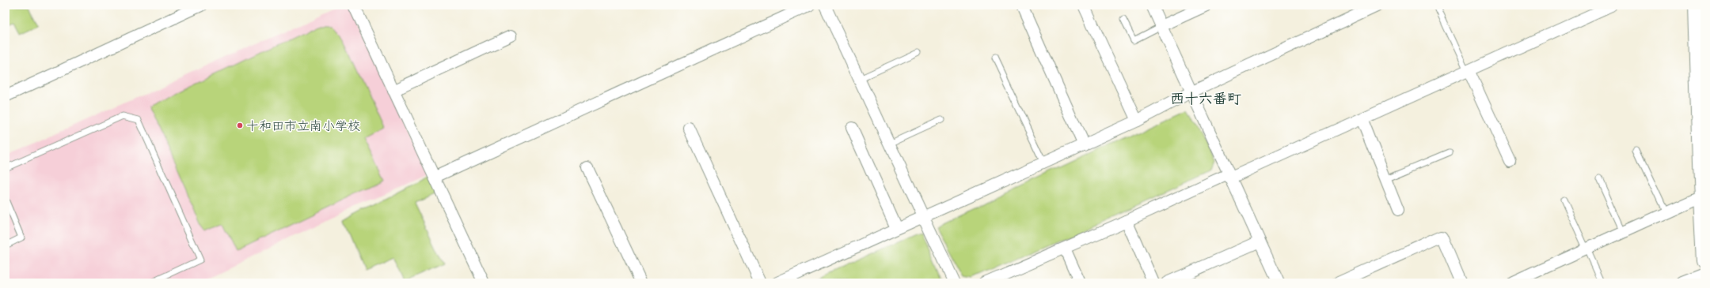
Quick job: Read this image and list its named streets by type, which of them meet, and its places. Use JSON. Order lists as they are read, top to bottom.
{
  "districts": ["西十六番町"],
  "places": ["十和田市立南小学校"]
}
